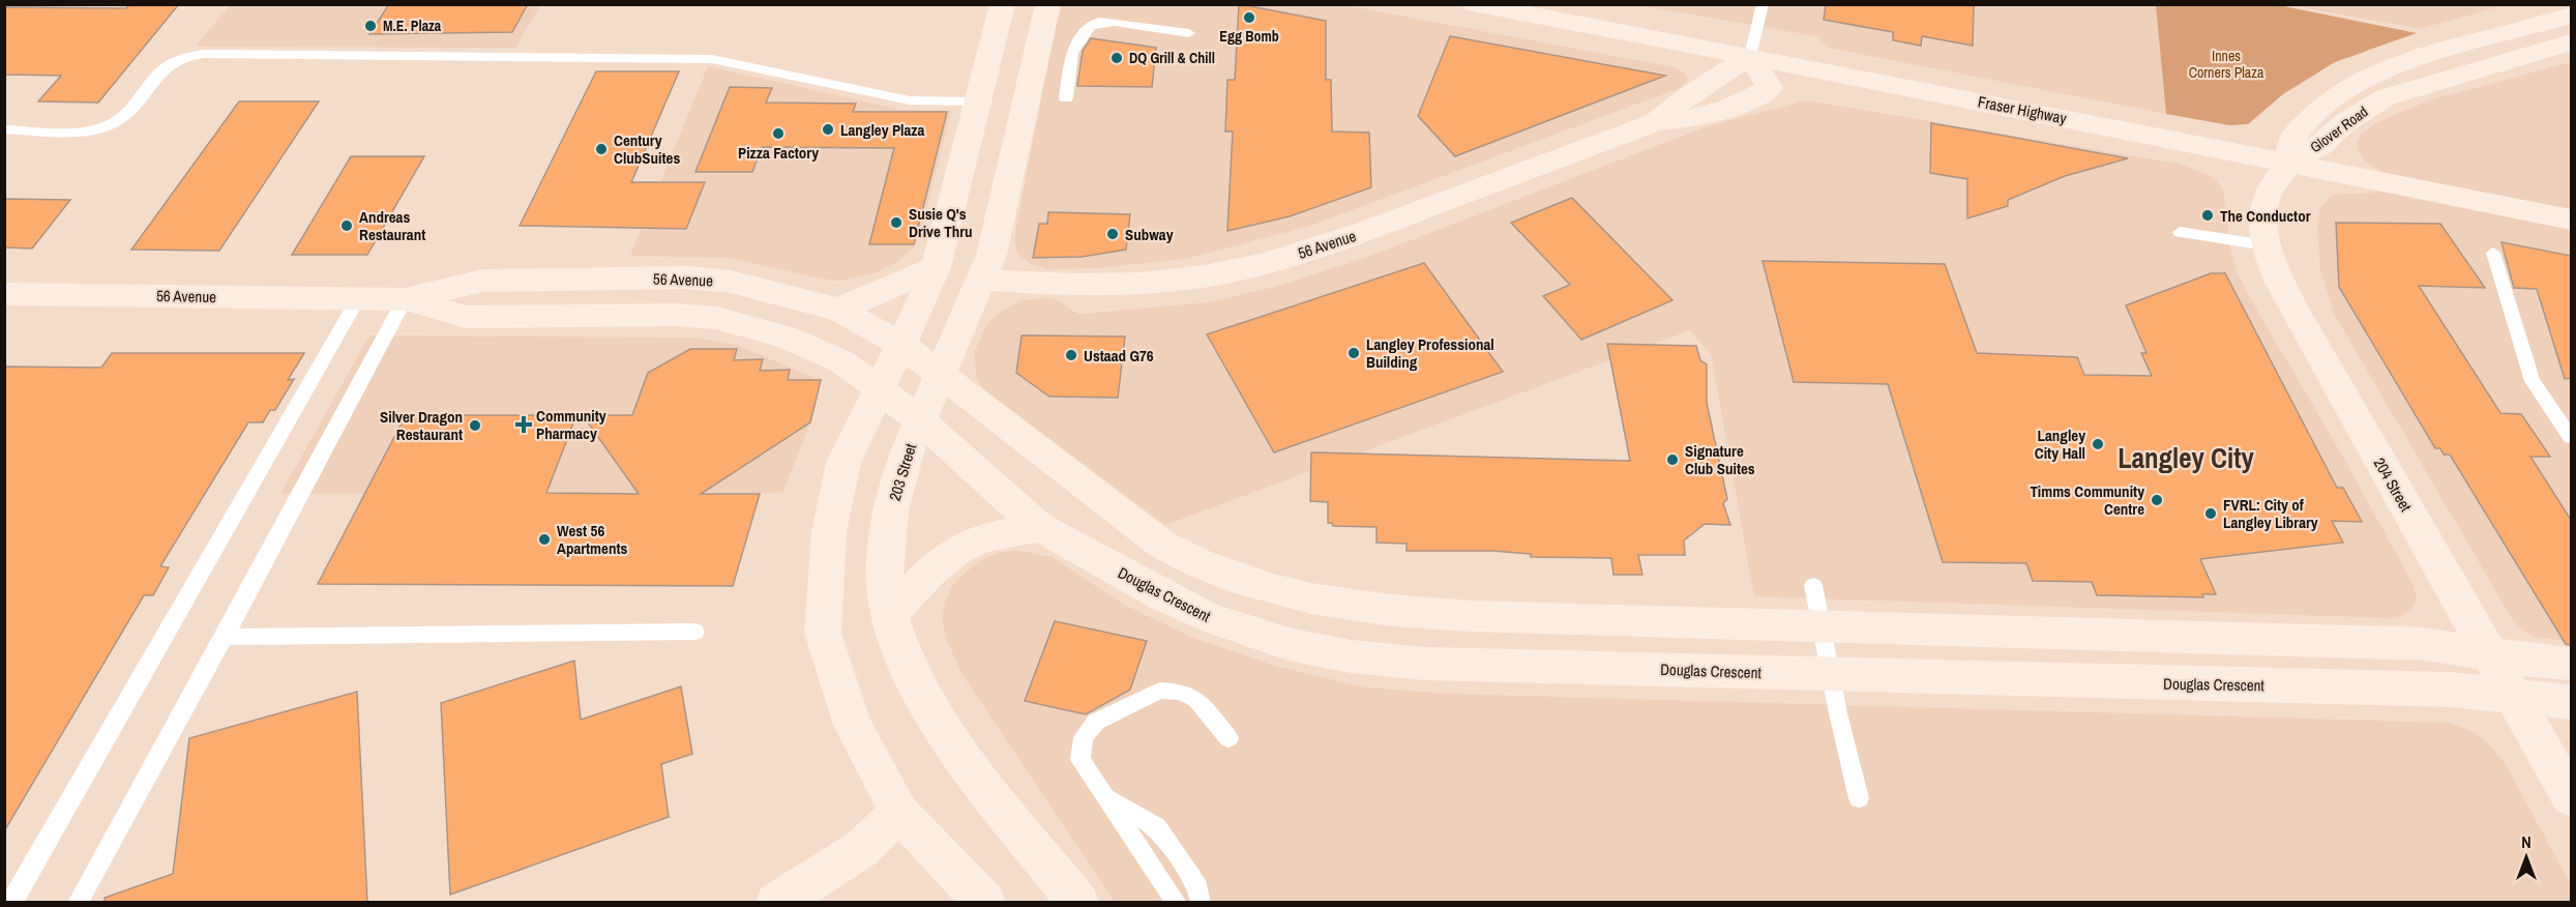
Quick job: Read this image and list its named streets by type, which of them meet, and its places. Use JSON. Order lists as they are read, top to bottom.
{
  "streets": {
    "main road": [
      "Fraser Highway",
      "Glover Road",
      "56 Avenue",
      "203 Street",
      "204 Street",
      "Douglas Crescent"
    ]
  },
  "crossings": [
    ["Fraser Highway", "Glover Road"],
    ["Fraser Highway", "56 Avenue"],
    ["Fraser Highway", "204 Street"],
    ["Glover Road", "204 Street"],
    ["56 Avenue", "203 Street"],
    ["56 Avenue", "Douglas Crescent"],
    ["203 Street", "Douglas Crescent"],
    ["204 Street", "Douglas Crescent"]
  ],
  "districts": ["Langley City"],
  "parks": ["Innes Corners Plaza"],
  "places": {
    "other": [
      "Egg Bomb",
      "M.E. Plaza",
      "DQ Grill & Chill",
      "Langley Plaza",
      "Pizza Factory",
      "Century ClubSuites",
      "The Conductor",
      "Susie Q's Drive Thru",
      "Andreas Restaurant",
      "Subway",
      "Langley Professional Building",
      "Ustaad G76",
      "Silver Dragon Restaurant",
      "Langley City Hall",
      "Signature Club Suites",
      "Timms Community Centre",
      "FVRL: City of Langley Library",
      "West 56 Apartments"
    ],
    "health": ["Community Pharmacy"]
  },
  "north": "top"
}
